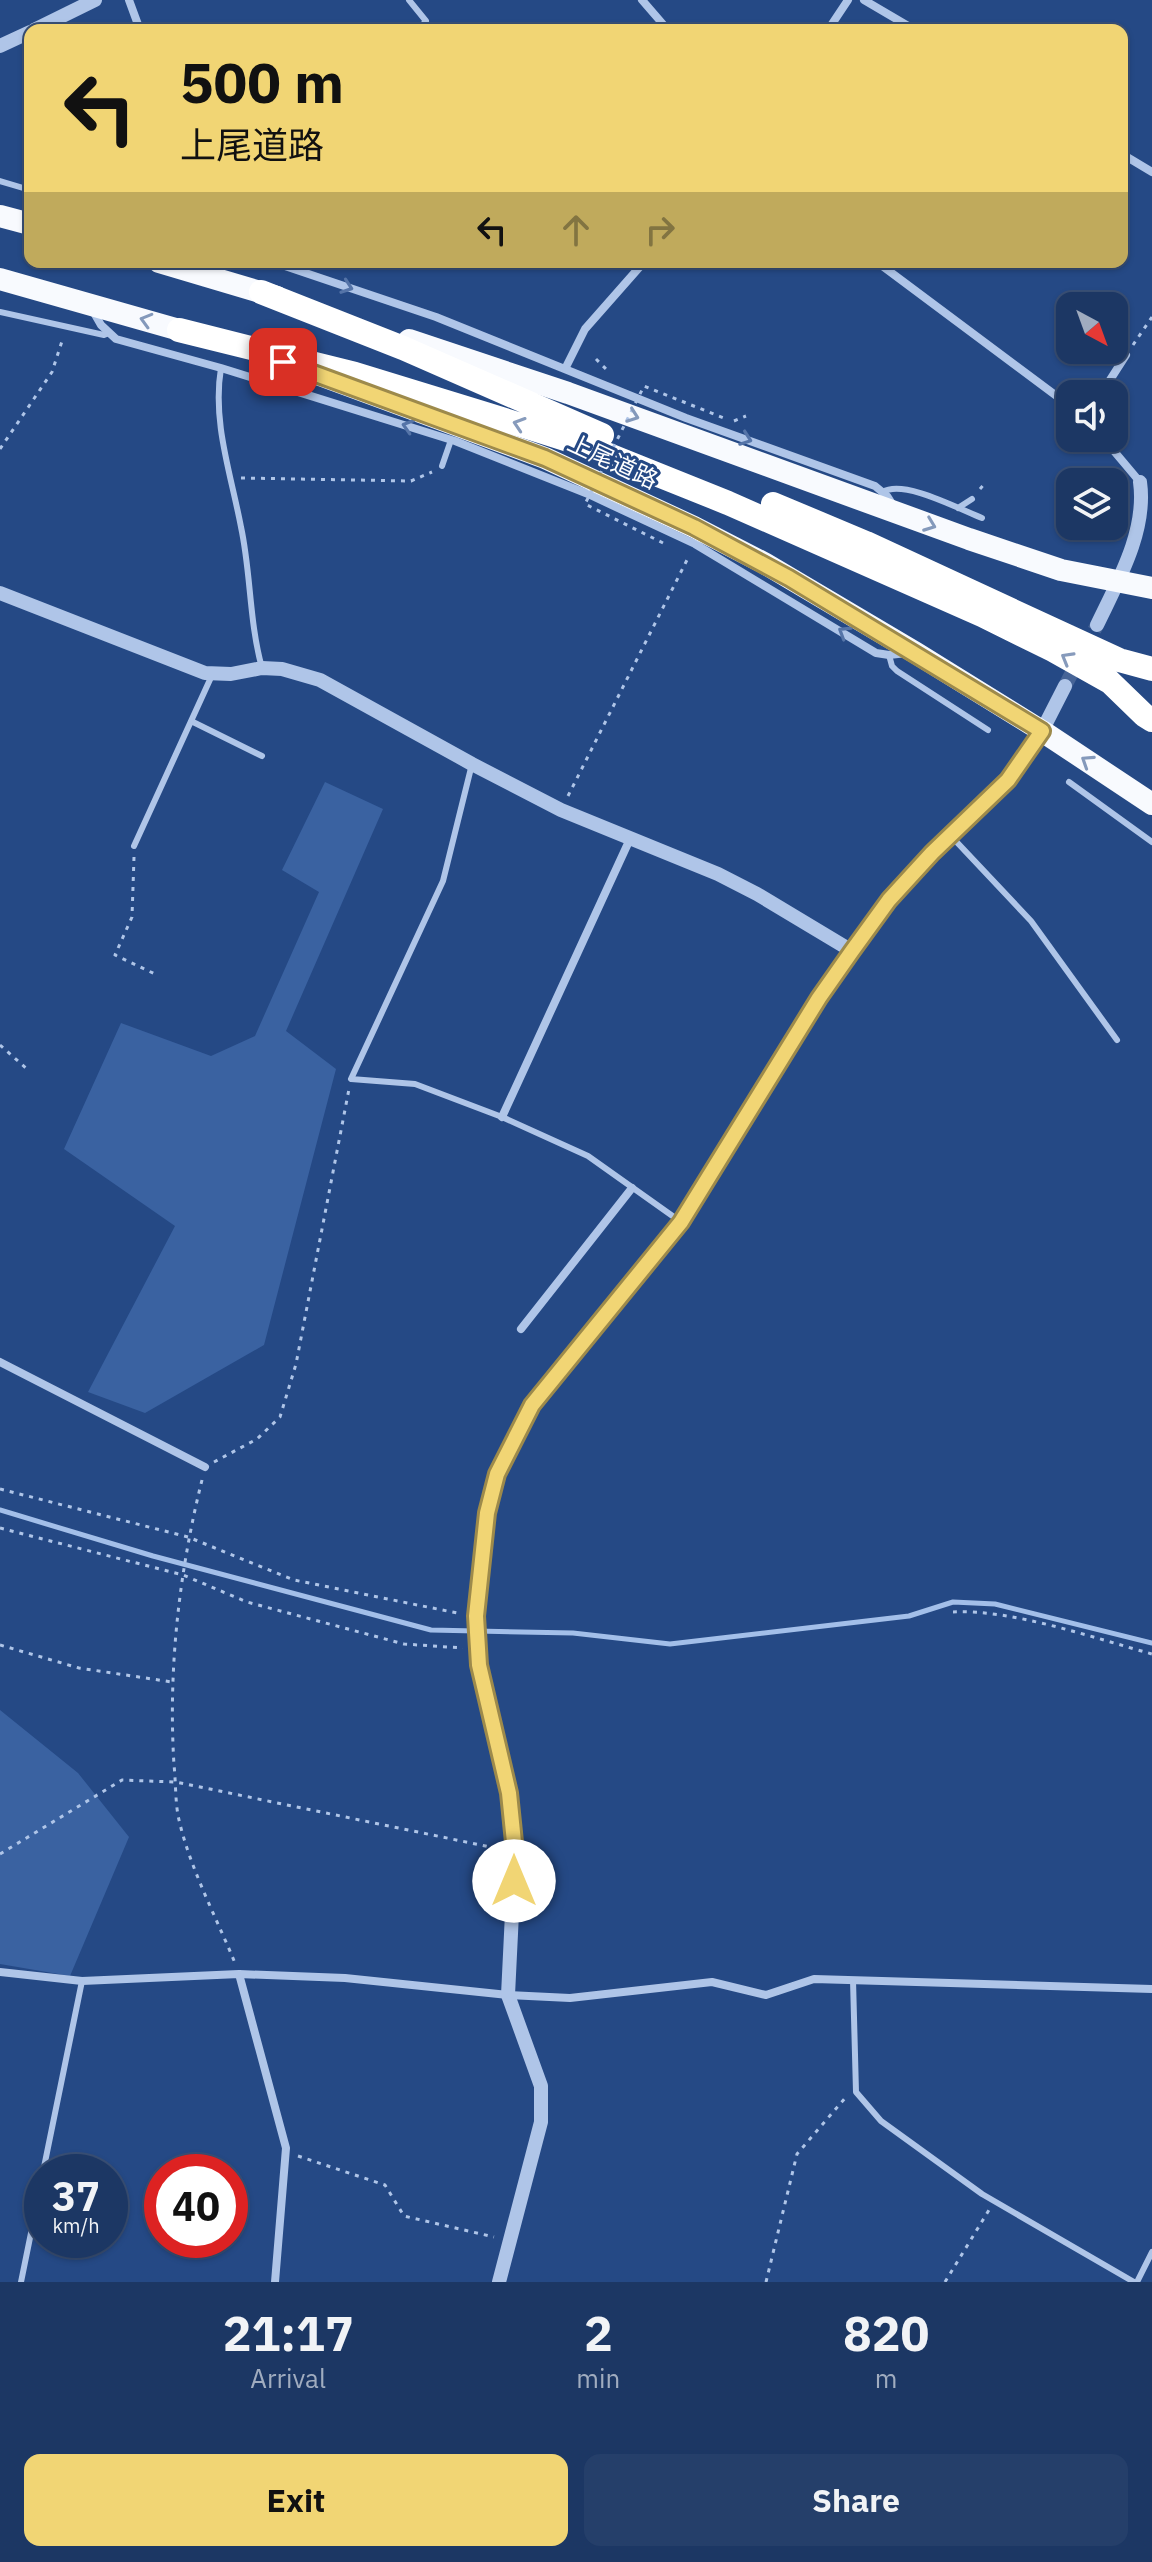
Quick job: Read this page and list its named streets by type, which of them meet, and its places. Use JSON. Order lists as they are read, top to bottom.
{
  "streets": {
    "highway": ["上尾道路"]
  },
  "north": "bottom right",
  "page": {
    "turn": ["500 m", "上尾道路"],
    "speed": "37 km/h",
    "limit": "40",
    "eta": [
      "21:17",
      "Arrival",
      "2",
      "min",
      "820",
      "m"
    ],
    "buttons": ["Exit", "Share"]
  }
}
